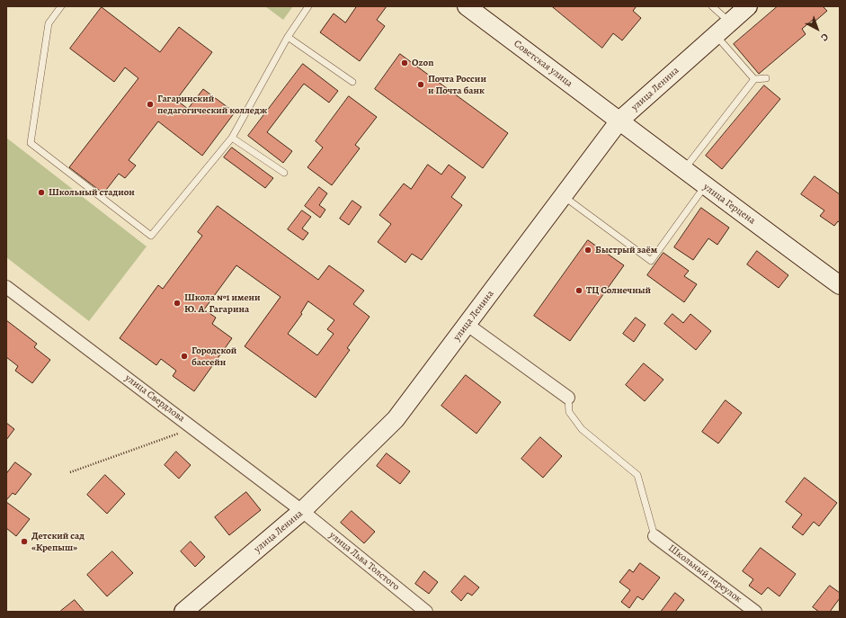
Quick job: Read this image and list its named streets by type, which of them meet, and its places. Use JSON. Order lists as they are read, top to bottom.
{
  "streets": {
    "main road": ["Советская улица", "улица Ленина", "улица Герцена"],
    "street": ["улица Свердлова", "улица Льва Толстого", "Школьный переулок"]
  },
  "crossings": [
    ["Советская улица", "улица Ленина"],
    ["Советская улица", "улица Герцена"],
    ["улица Ленина", "улица Герцена"],
    ["улица Ленина", "улица Свердлова"],
    ["улица Ленина", "улица Льва Толстого"],
    ["улица Свердлова", "улица Льва Толстого"]
  ],
  "places": [
    "Ozon",
    "Почта России и Почта банк",
    "Гагаринский педагогический колледж",
    "Школьный стадион",
    "Быстрый заём",
    "ТЦ Солнечный",
    "Школа №1 имени Ю. А. Гагарина",
    "Городской бассейн",
    "Детский сад «Крепыш»"
  ],
  "north": "bottom right"
}
